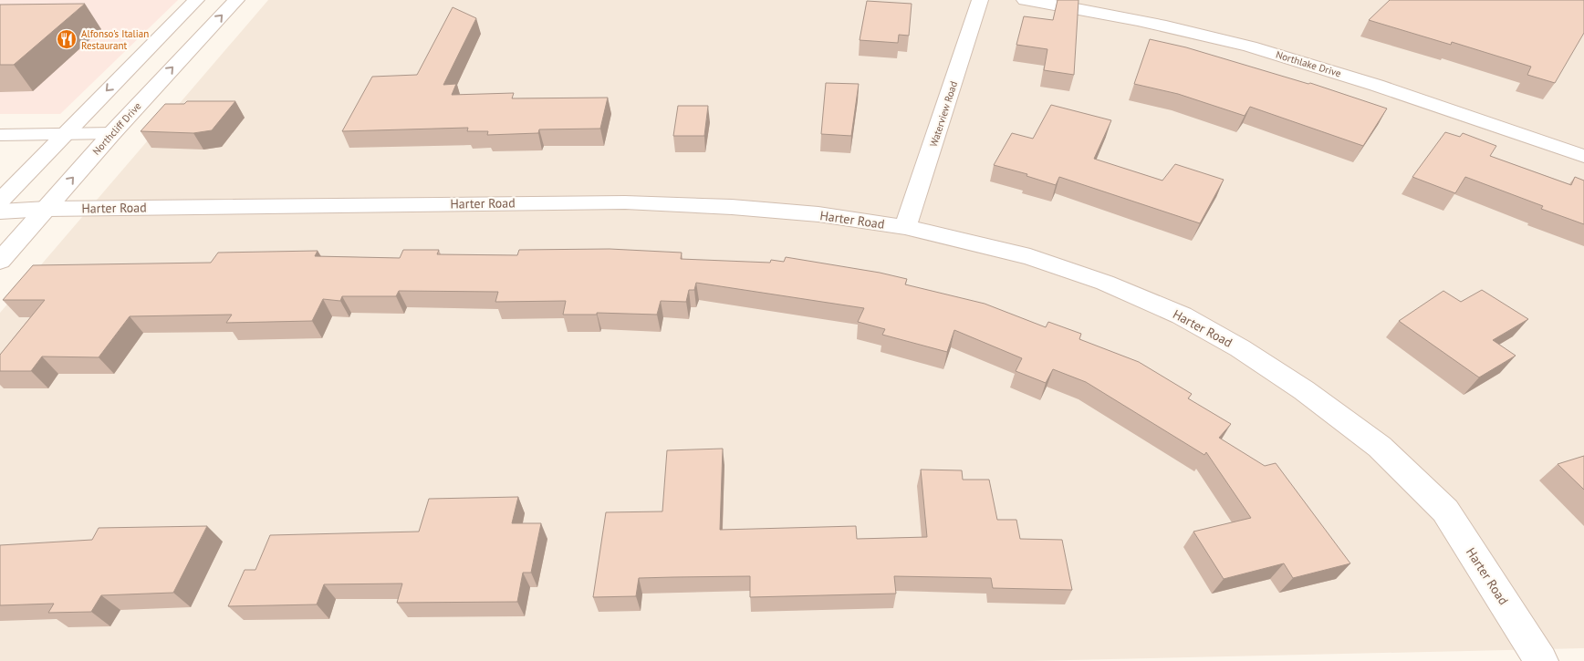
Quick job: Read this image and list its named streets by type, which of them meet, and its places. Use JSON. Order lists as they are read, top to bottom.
{
  "streets": {
    "street": [
      "Northlake Drive",
      "Waterview Road",
      "Northcliff Drive",
      "Harter Road"
    ]
  },
  "crossings": [
    ["Waterview Road", "Harter Road"],
    ["Northcliff Drive", "Harter Road"]
  ],
  "places": {
    "restaurant": ["Alfonso's Italian Restaurant"]
  }
}
